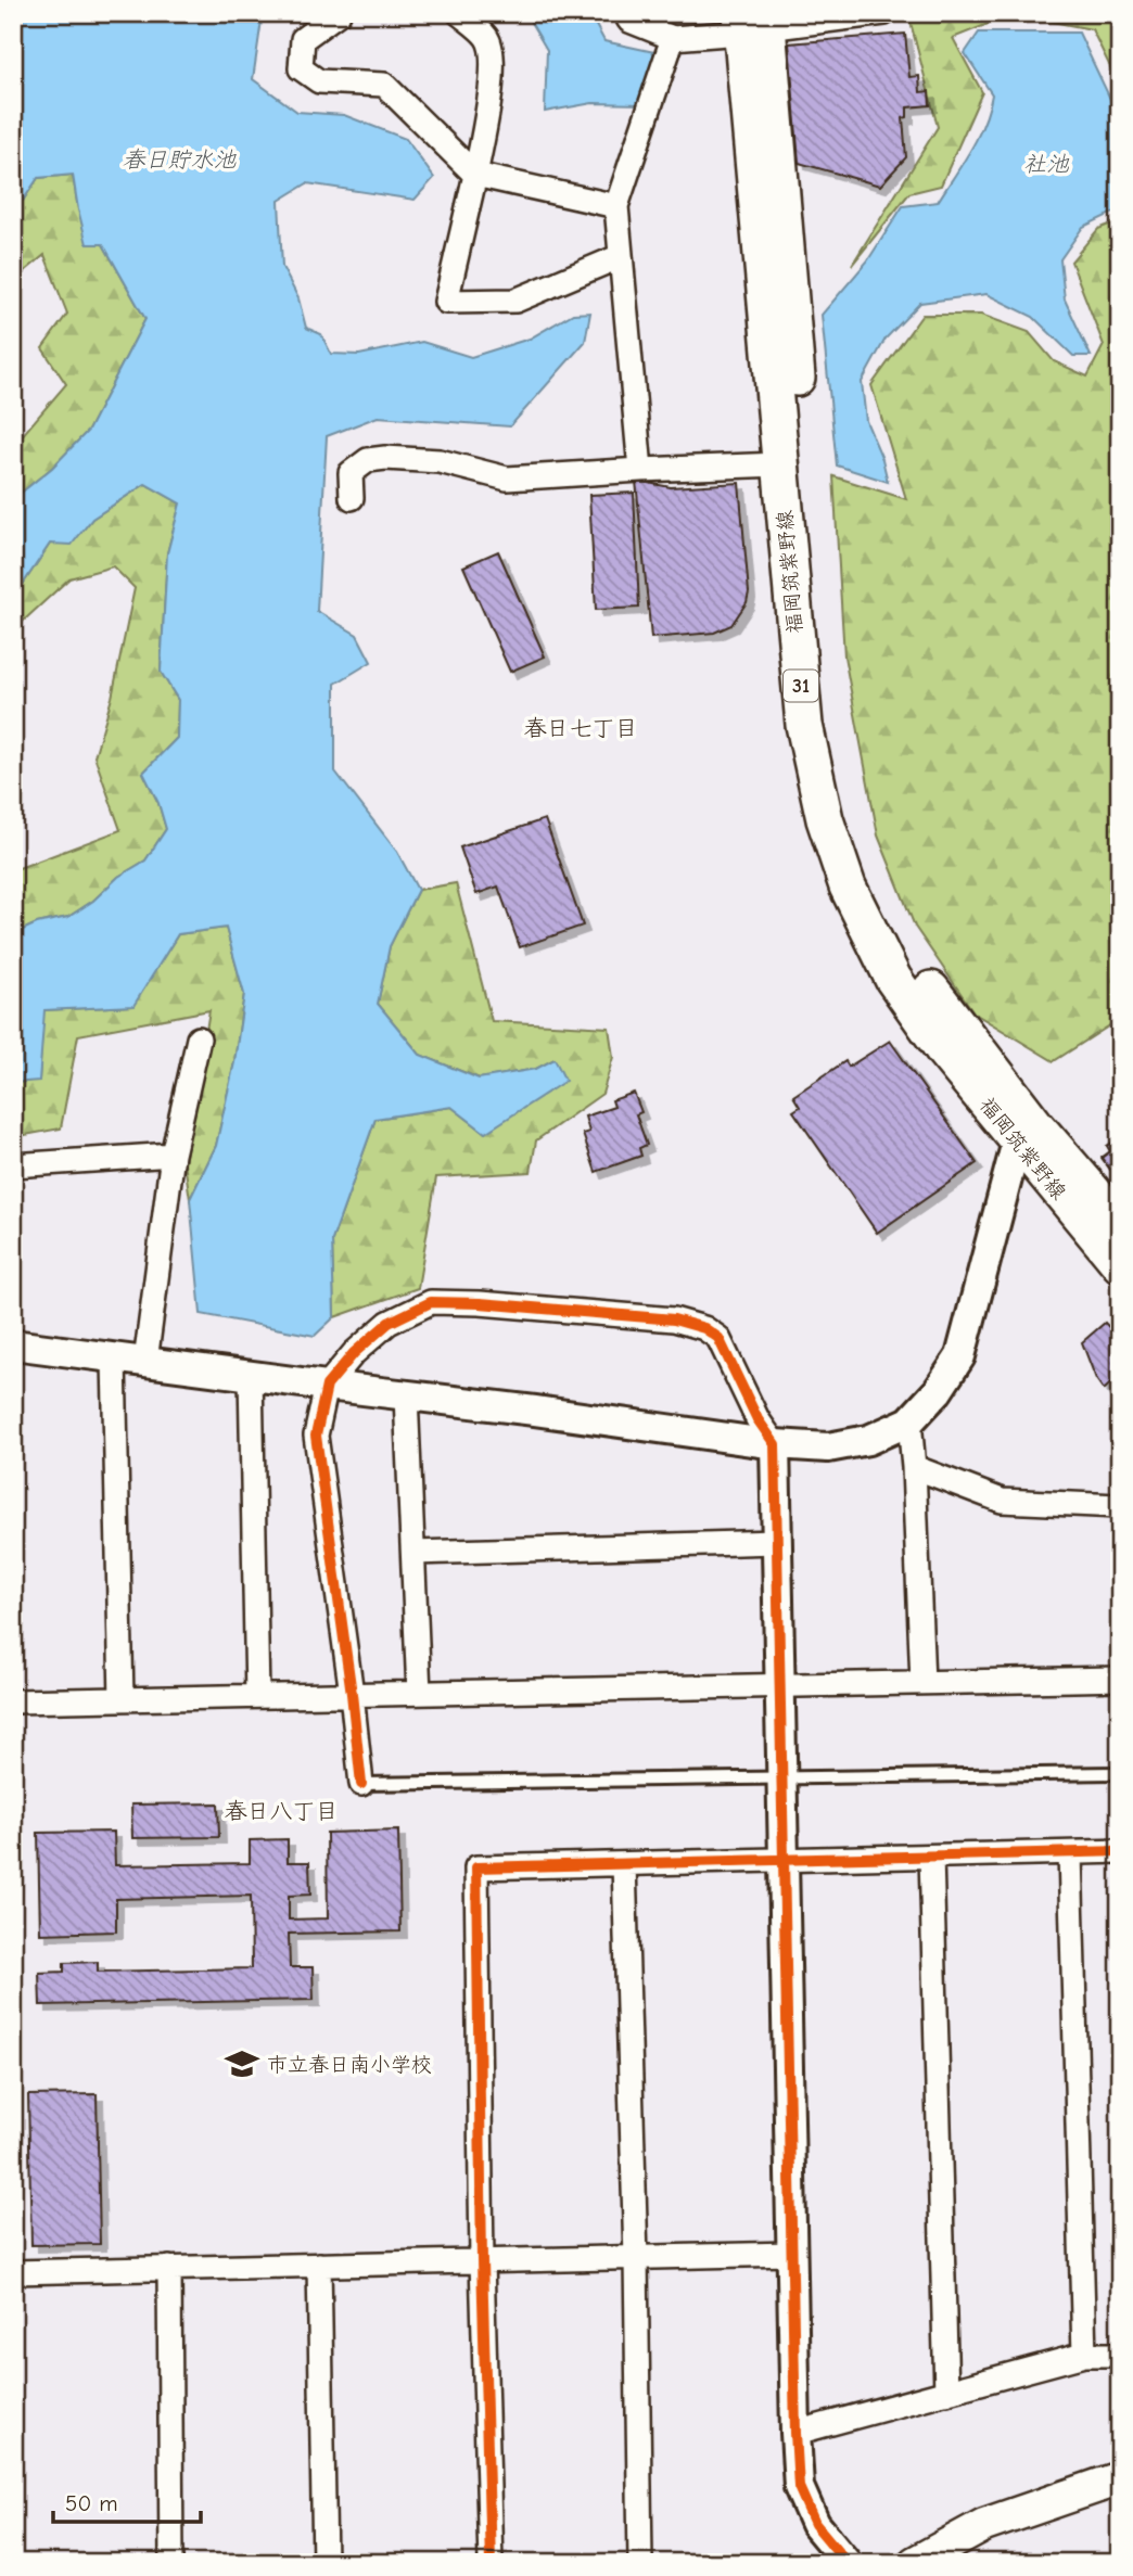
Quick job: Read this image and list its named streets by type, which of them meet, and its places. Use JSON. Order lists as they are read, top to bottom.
{
  "streets": {
    "main road": ["福岡筑紫野線", "31"]
  },
  "districts": ["春日七丁目", "春日八丁目"],
  "water": ["春日貯水池", "社池"],
  "places": {
    "school or university": ["市立春日南小学校"]
  },
  "scale_bar": "50 m"
}
